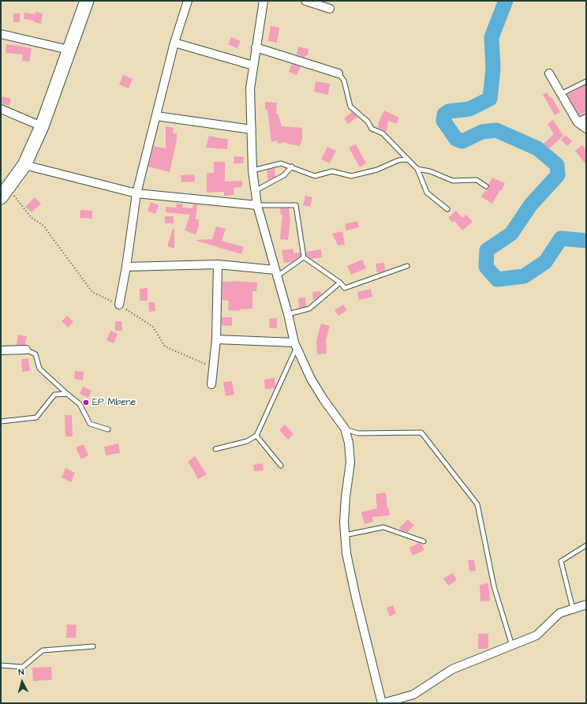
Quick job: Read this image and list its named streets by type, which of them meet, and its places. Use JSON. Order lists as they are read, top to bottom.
{
  "places": ["EP Mbene"],
  "north": "top"
}
